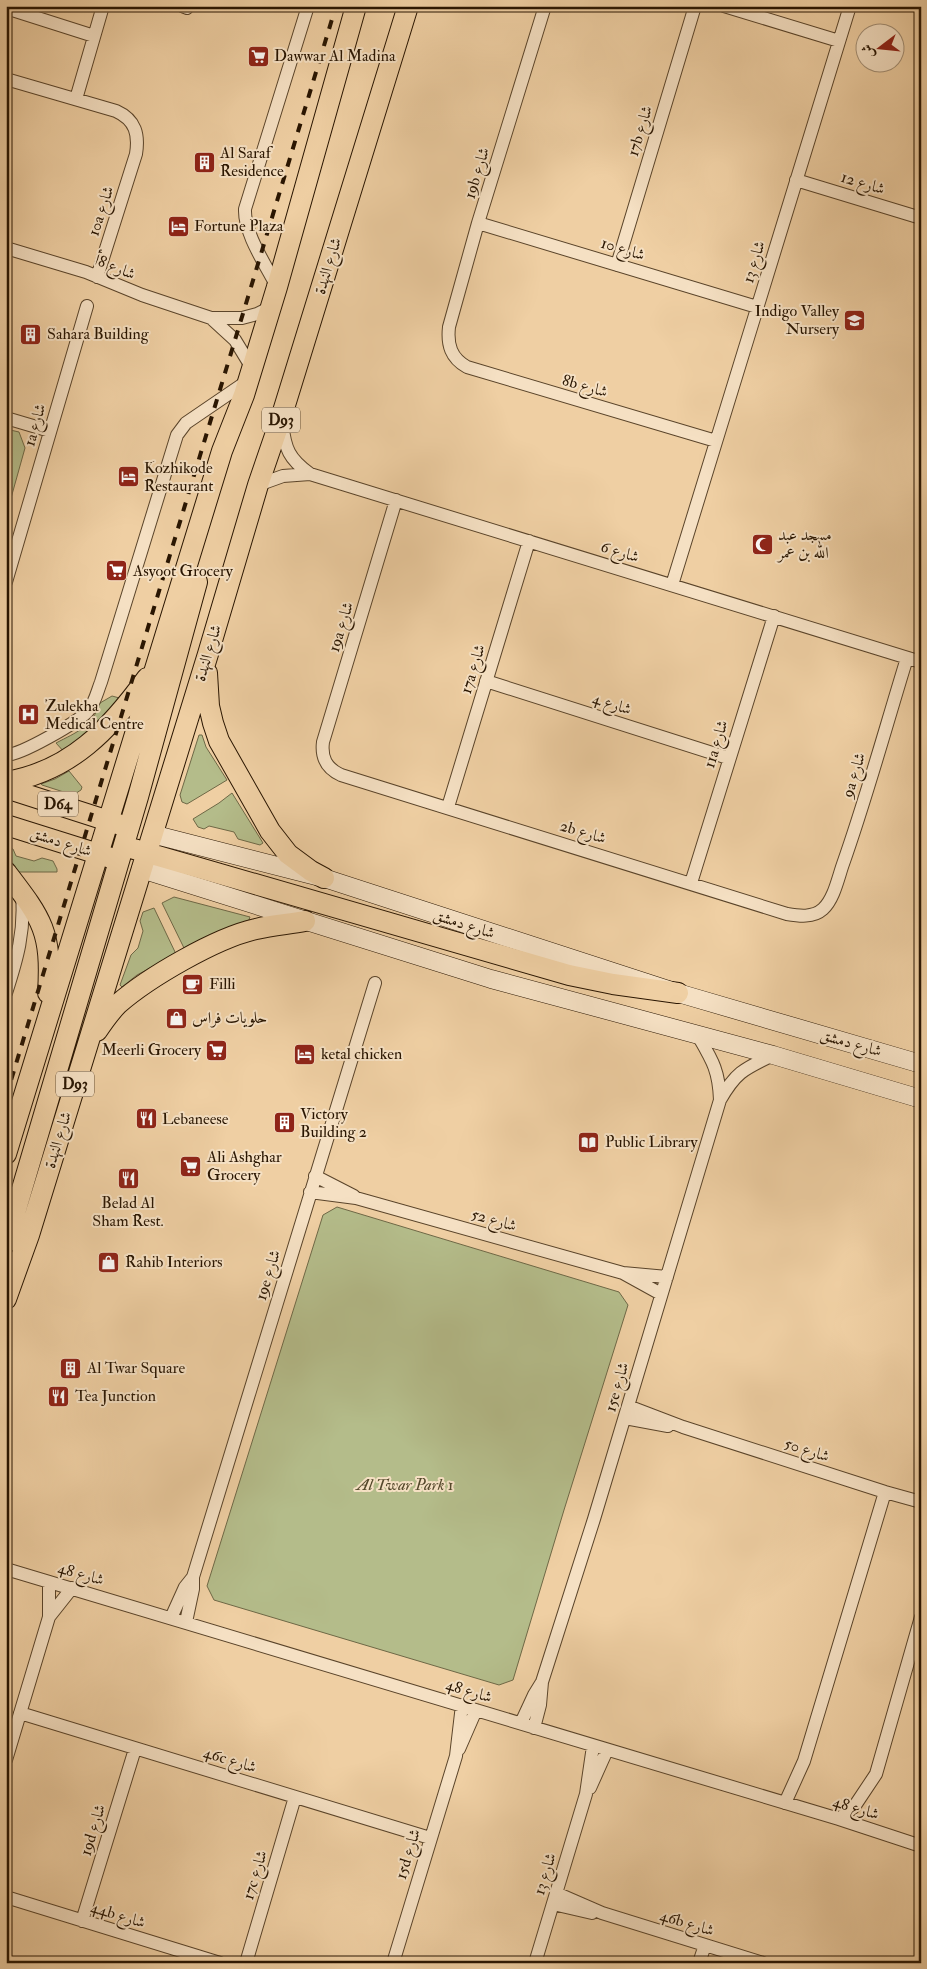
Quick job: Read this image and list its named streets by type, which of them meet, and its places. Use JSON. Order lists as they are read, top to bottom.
{
  "streets": {
    "main road": [
      "شارع النهدة",
      "D93",
      "D64",
      "شارع دمشق"
    ],
    "street": [
      "17b شارع",
      "19b شارع",
      "شارع 12",
      "10a شارع",
      "شارع 10",
      "شارع 13",
      "شارع 8أ",
      "8b شارع",
      "1a شارع",
      "شارع 6",
      "19a شارع",
      "17a شارع",
      "شارع 4",
      "11a شارع",
      "9a شارع",
      "2b شارع",
      "شارع 52",
      "19e شارع",
      "15e شارع",
      "شارع 50",
      "شارع 48",
      "46c شارع",
      "19d شارع",
      "15d شارع",
      "17c شارع",
      "44b شارع",
      "46b شارع"
    ]
  },
  "crossings": [
    ["17b شارع", "شارع 10"],
    ["19b شارع", "شارع 10"],
    ["19b شارع", "8b شارع"],
    ["شارع 12", "شارع 13"],
    ["10a شارع", "شارع 8أ"],
    ["شارع 10", "شارع 13"],
    ["شارع 13", "8b شارع"],
    ["شارع 13", "شارع 6"],
    ["شارع 13", "شارع 48"],
    ["شارع 13", "46b شارع"],
    ["شارع النهدة", "شارع 6"],
    ["شارع النهدة", "شارع دمشق"],
    ["شارع 8أ", "D93"],
    ["D93", "شارع دمشق"],
    ["شارع 6", "19a شارع"],
    ["شارع 6", "17a شارع"],
    ["شارع 6", "11a شارع"],
    ["شارع 6", "9a شارع"],
    ["19a شارع", "2b شارع"],
    ["17a شارع", "شارع 4"],
    ["17a شارع", "2b شارع"],
    ["شارع 4", "11a شارع"],
    ["11a شارع", "2b شارع"],
    ["9a شارع", "2b شارع"],
    ["شارع دمشق", "15e شارع"],
    ["شارع 52", "19e شارع"],
    ["شارع 52", "15e شارع"],
    ["19e شارع", "شارع 48"],
    ["15e شارع", "شارع 50"],
    ["15e شارع", "شارع 48"],
    ["شارع 48", "15d شارع"],
    ["46c شارع", "19d شارع"],
    ["46c شارع", "15d شارع"],
    ["46c شارع", "17c شارع"],
    ["19d شارع", "44b شارع"]
  ],
  "parks": ["Al Twar Park 1"],
  "places": {
    "supermarket": [
      "Dawwar Al Madina",
      "Asyoot Grocery",
      "Meerli Grocery",
      "Ali Ashghar Grocery"
    ],
    "building": [
      "Al Saraf Residence",
      "Sahara Building",
      "Victory Building 2",
      "Al Twar Square"
    ],
    "hotel": ["Fortune Plaza", "Kozhikode Restaurant", "ketal chicken"],
    "school or university": ["Indigo Valley Nursery"],
    "mosque": ["مسجد عبد الله بن عمر"],
    "hospital": ["Zulekha Medical Centre"],
    "cafe": ["Filli"],
    "shop": ["حلويات فراس", "Rahib Interiors"],
    "restaurant": ["Lebaneese", "Belad Al Sham Rest.", "Tea Junction"],
    "library": ["Public Library"]
  },
  "north": "left"
}
